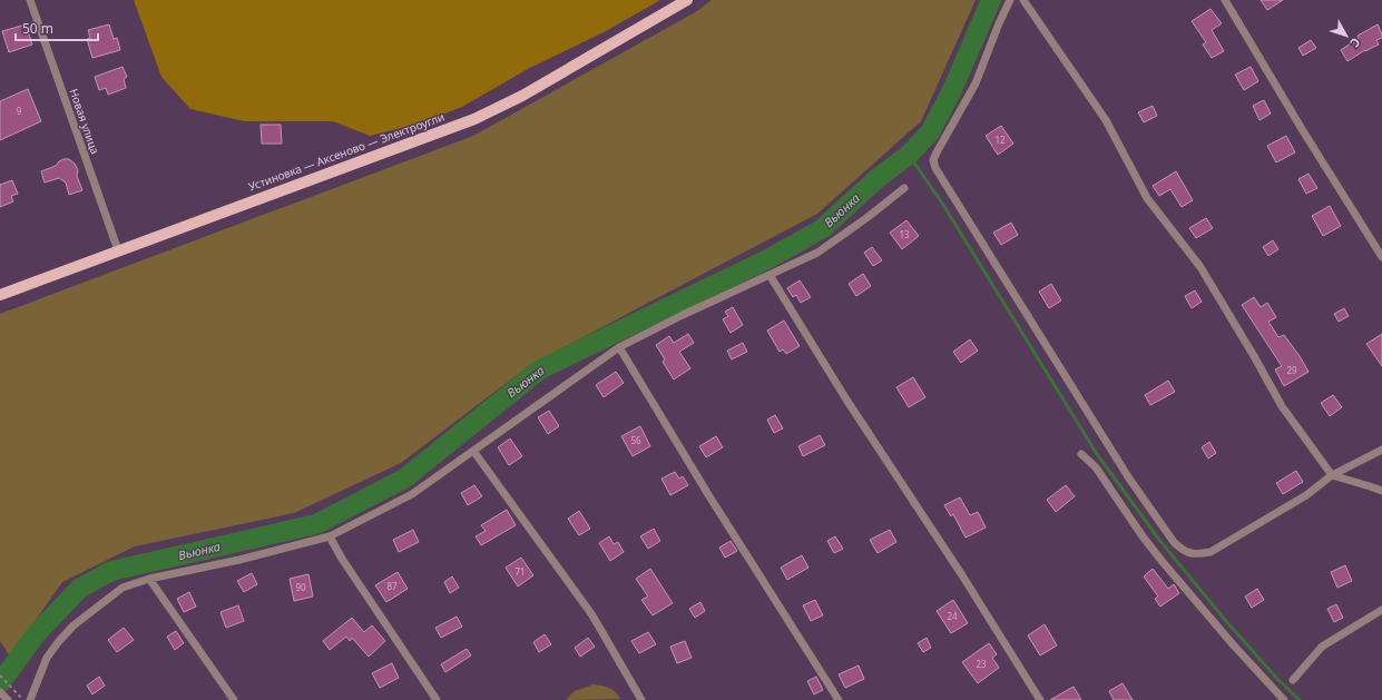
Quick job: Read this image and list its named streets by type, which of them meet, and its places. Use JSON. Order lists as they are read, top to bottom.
{
  "streets": {
    "main road": ["Устиновка — Аксеново — Электроугли"],
    "street": ["Новая улица"]
  },
  "crossings": [
    ["Новая улица", "Устиновка — Аксеново — Электроугли"]
  ],
  "water": ["Вьюнка"],
  "house_numbers": [
    "9",
    "12",
    "13",
    "29",
    "56",
    "71",
    "87",
    "90",
    "24",
    "23"
  ],
  "scale_bar": "50 m",
  "north": "bottom right"
}
